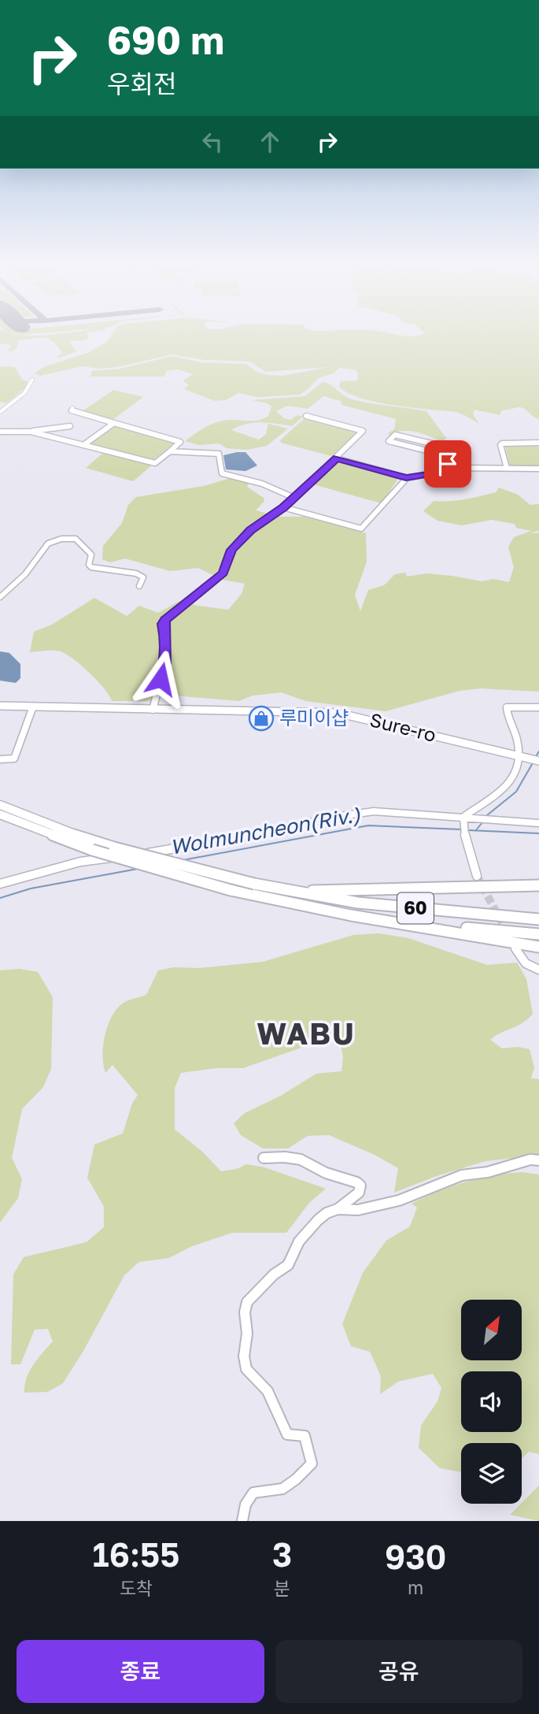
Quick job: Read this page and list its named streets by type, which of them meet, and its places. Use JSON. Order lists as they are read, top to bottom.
{
  "streets": {
    "highway": ["60"],
    "main road": ["Sure-ro"]
  },
  "districts": ["WABU"],
  "water": ["Wolmuncheon(Riv.)"],
  "places": {
    "shop": ["루미이샵"]
  },
  "north": "top right",
  "page": {
    "turn": ["690 m", "우회전"],
    "eta": [
      "16:55",
      "도착",
      "3",
      "분",
      "930",
      "m"
    ],
    "buttons": ["종료", "공유"]
  }
}
